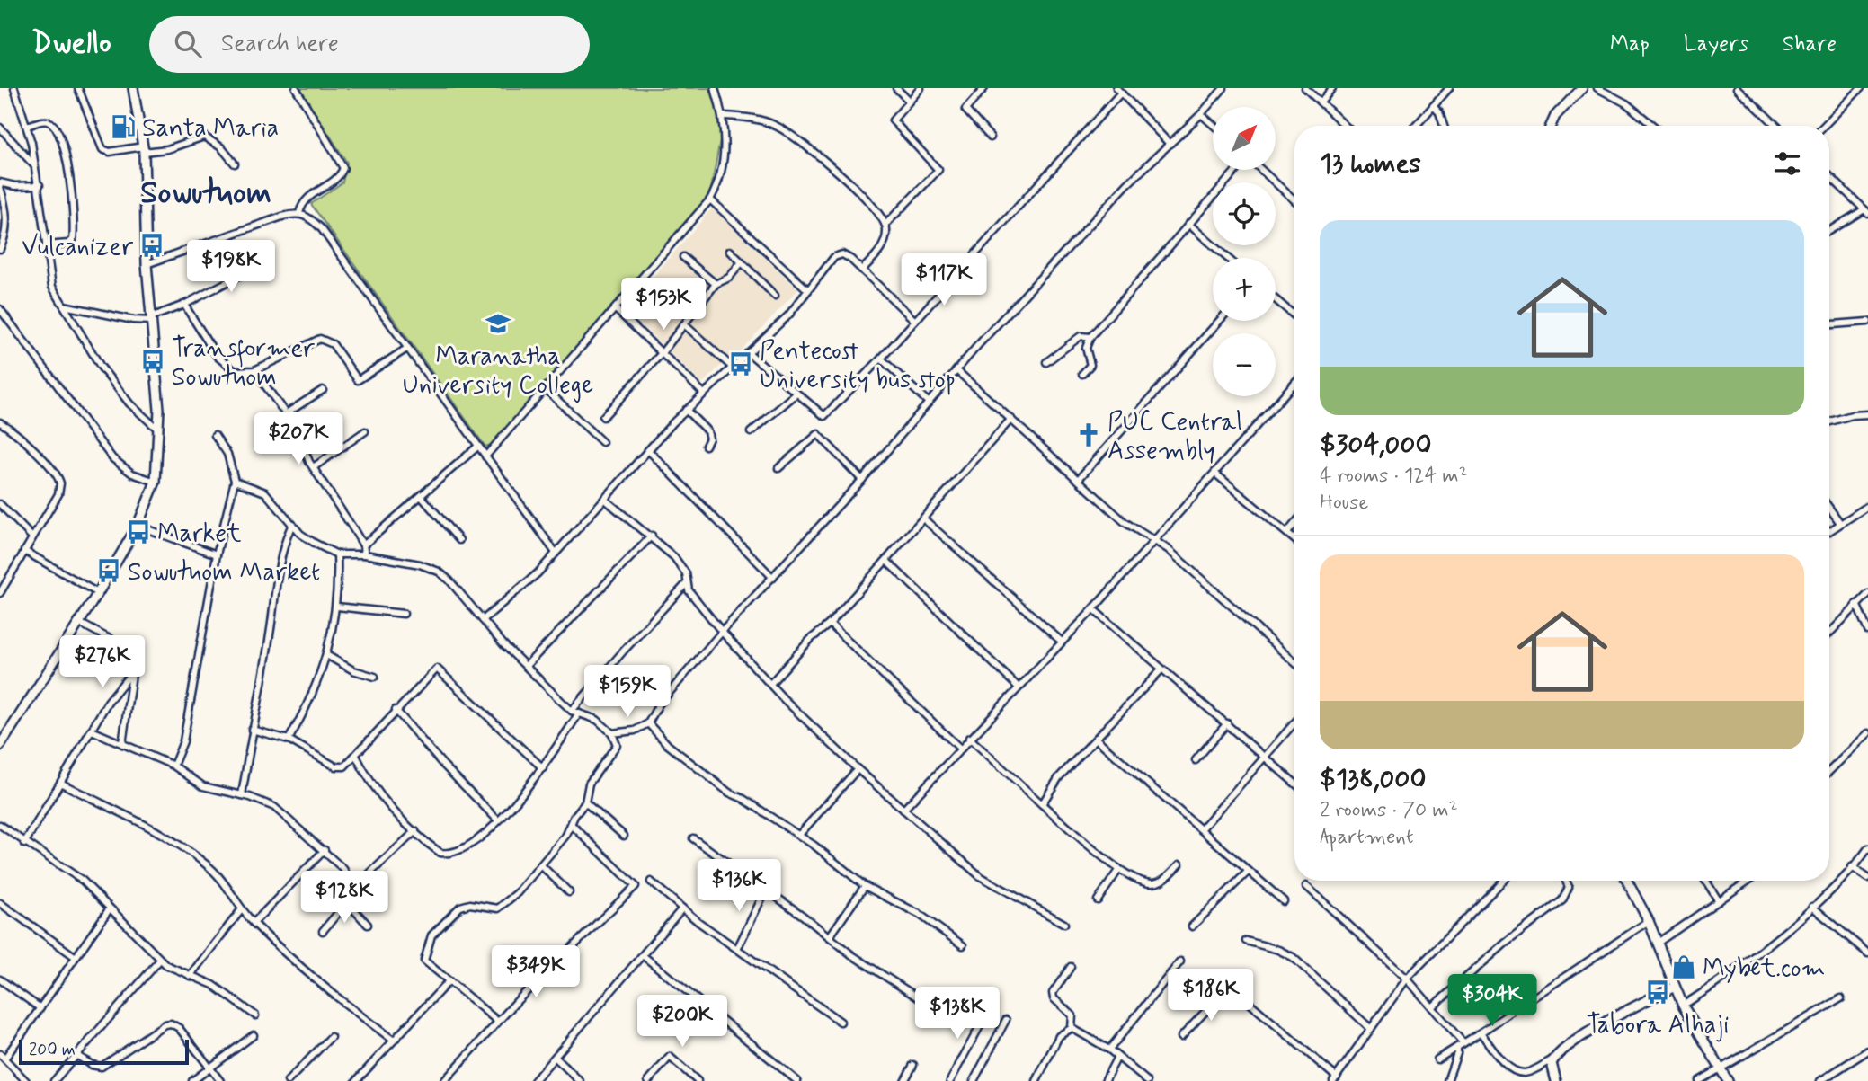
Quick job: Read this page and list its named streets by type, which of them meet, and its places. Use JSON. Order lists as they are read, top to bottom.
{
  "districts": ["Sowutuom"],
  "places": {
    "fuel station": ["Santa Maria"],
    "bus stop": [
      "Vulcanizer",
      "Transformer Sowutuom",
      "Pentecost University bus stop",
      "Market",
      "Sowutuom Market",
      "Tabora Alhaji"
    ],
    "school or university": ["Maranatha University College"],
    "church": ["PUC Central Assembly"],
    "shop": ["Mybet.com"]
  },
  "scale_bar": "200 m",
  "north": "top right",
  "page": {
    "header": "Dwello",
    "search": "Search here",
    "nav": ["Map", "Layers", "Share"],
    "map_buttons": ["+", "−"],
    "heading": "13 homes",
    "list": [
      {
        "name": "$304,000",
        "note": "4 rooms · 124 m² · House"
      },
      {
        "name": "$138,000",
        "note": "2 rooms · 70 m² · Apartment"
      }
    ],
    "price": [
      "$198K",
      "$117K",
      "$153K",
      "$207K",
      "$276K",
      "$159K",
      "$136K",
      "$128K",
      "$349K",
      "$186K",
      "$304K",
      "$138K",
      "$200K"
    ],
    "scale": "200 m"
  }
}
